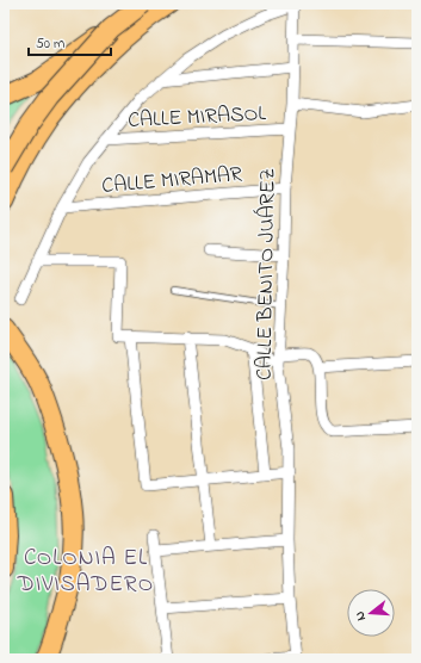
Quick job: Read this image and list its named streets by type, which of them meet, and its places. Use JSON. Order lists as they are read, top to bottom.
{
  "streets": {
    "street": ["CALLE MIRASOL", "CALLE MIRAMAR", "CALLE BENITO JUÁREZ"]
  },
  "crossings": [
    ["CALLE MIRASOL", "CALLE BENITO JUÁREZ"],
    ["CALLE MIRAMAR", "CALLE BENITO JUÁREZ"]
  ],
  "districts": ["COLONIA EL DIVISADERO"],
  "scale_bar": "50 m",
  "north": "left"
}
